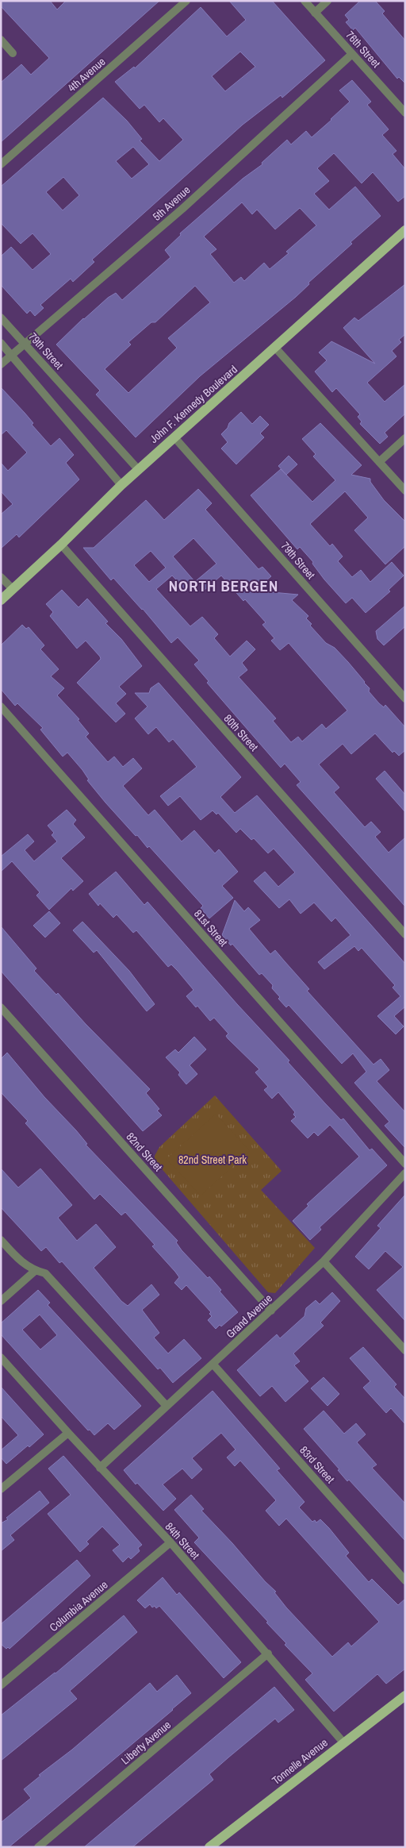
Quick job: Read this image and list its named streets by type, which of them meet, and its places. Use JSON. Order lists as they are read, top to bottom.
{
  "streets": {
    "main road": ["John F. Kennedy Boulevard", "Tonnelle Avenue"],
    "street": [
      "76th Street",
      "4th Avenue",
      "5th Avenue",
      "79th Street",
      "80th Street",
      "81st Street",
      "82nd Street",
      "Grand Avenue",
      "83rd Street",
      "84th Street",
      "Columbia Avenue",
      "Liberty Avenue"
    ]
  },
  "crossings": [
    ["76th Street", "5th Avenue"],
    ["5th Avenue", "79th Street"],
    ["79th Street", "John F. Kennedy Boulevard"],
    ["John F. Kennedy Boulevard", "80th Street"],
    ["82nd Street", "Grand Avenue"],
    ["Grand Avenue", "83rd Street"],
    ["Grand Avenue", "84th Street"],
    ["84th Street", "Columbia Avenue"],
    ["84th Street", "Liberty Avenue"],
    ["84th Street", "Tonnelle Avenue"]
  ],
  "districts": ["NORTH BERGEN"],
  "parks": ["82nd Street Park"]
}
